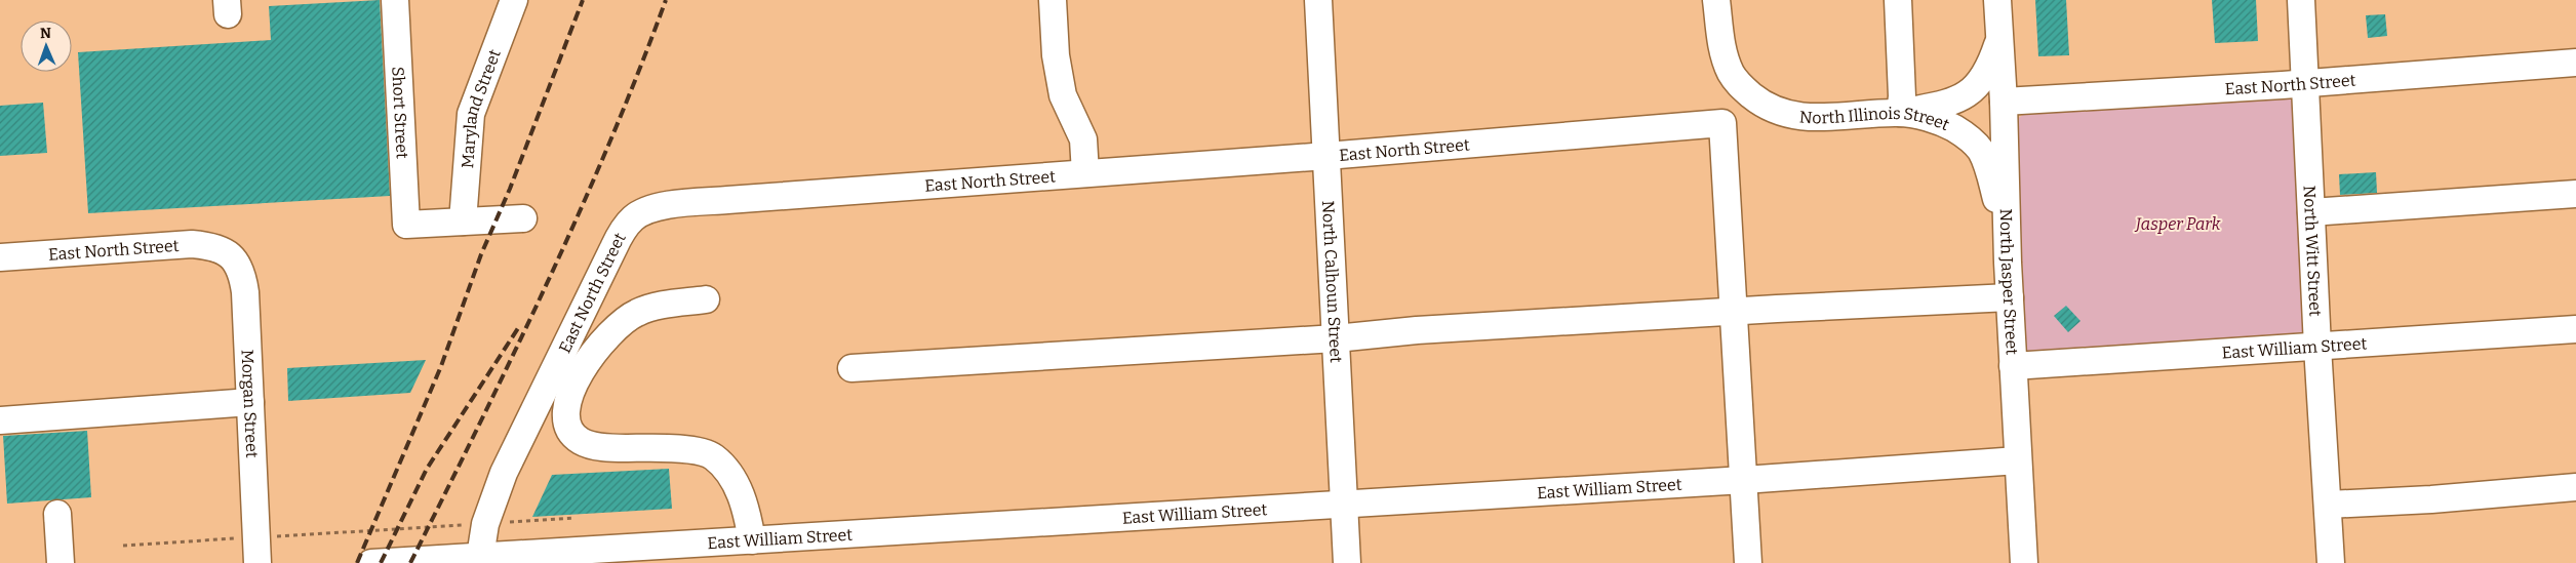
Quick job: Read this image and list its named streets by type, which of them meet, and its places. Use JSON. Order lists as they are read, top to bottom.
{
  "streets": {
    "street": [
      "East North Street",
      "Maryland Street",
      "Short Street",
      "North Illinois Street",
      "North Witt Street",
      "North Calhoun Street",
      "North Jasper Street",
      "East William Street",
      "Morgan Street"
    ]
  },
  "crossings": [
    ["East North Street", "North Witt Street"],
    ["East North Street", "North Calhoun Street"],
    ["East North Street", "North Jasper Street"],
    ["East North Street", "East William Street"],
    ["East North Street", "Morgan Street"],
    ["Maryland Street", "Short Street"],
    ["North Illinois Street", "North Jasper Street"],
    ["North Witt Street", "East William Street"],
    ["North Calhoun Street", "East William Street"],
    ["North Jasper Street", "East William Street"]
  ],
  "parks": ["Jasper Park"],
  "north": "top"
}
